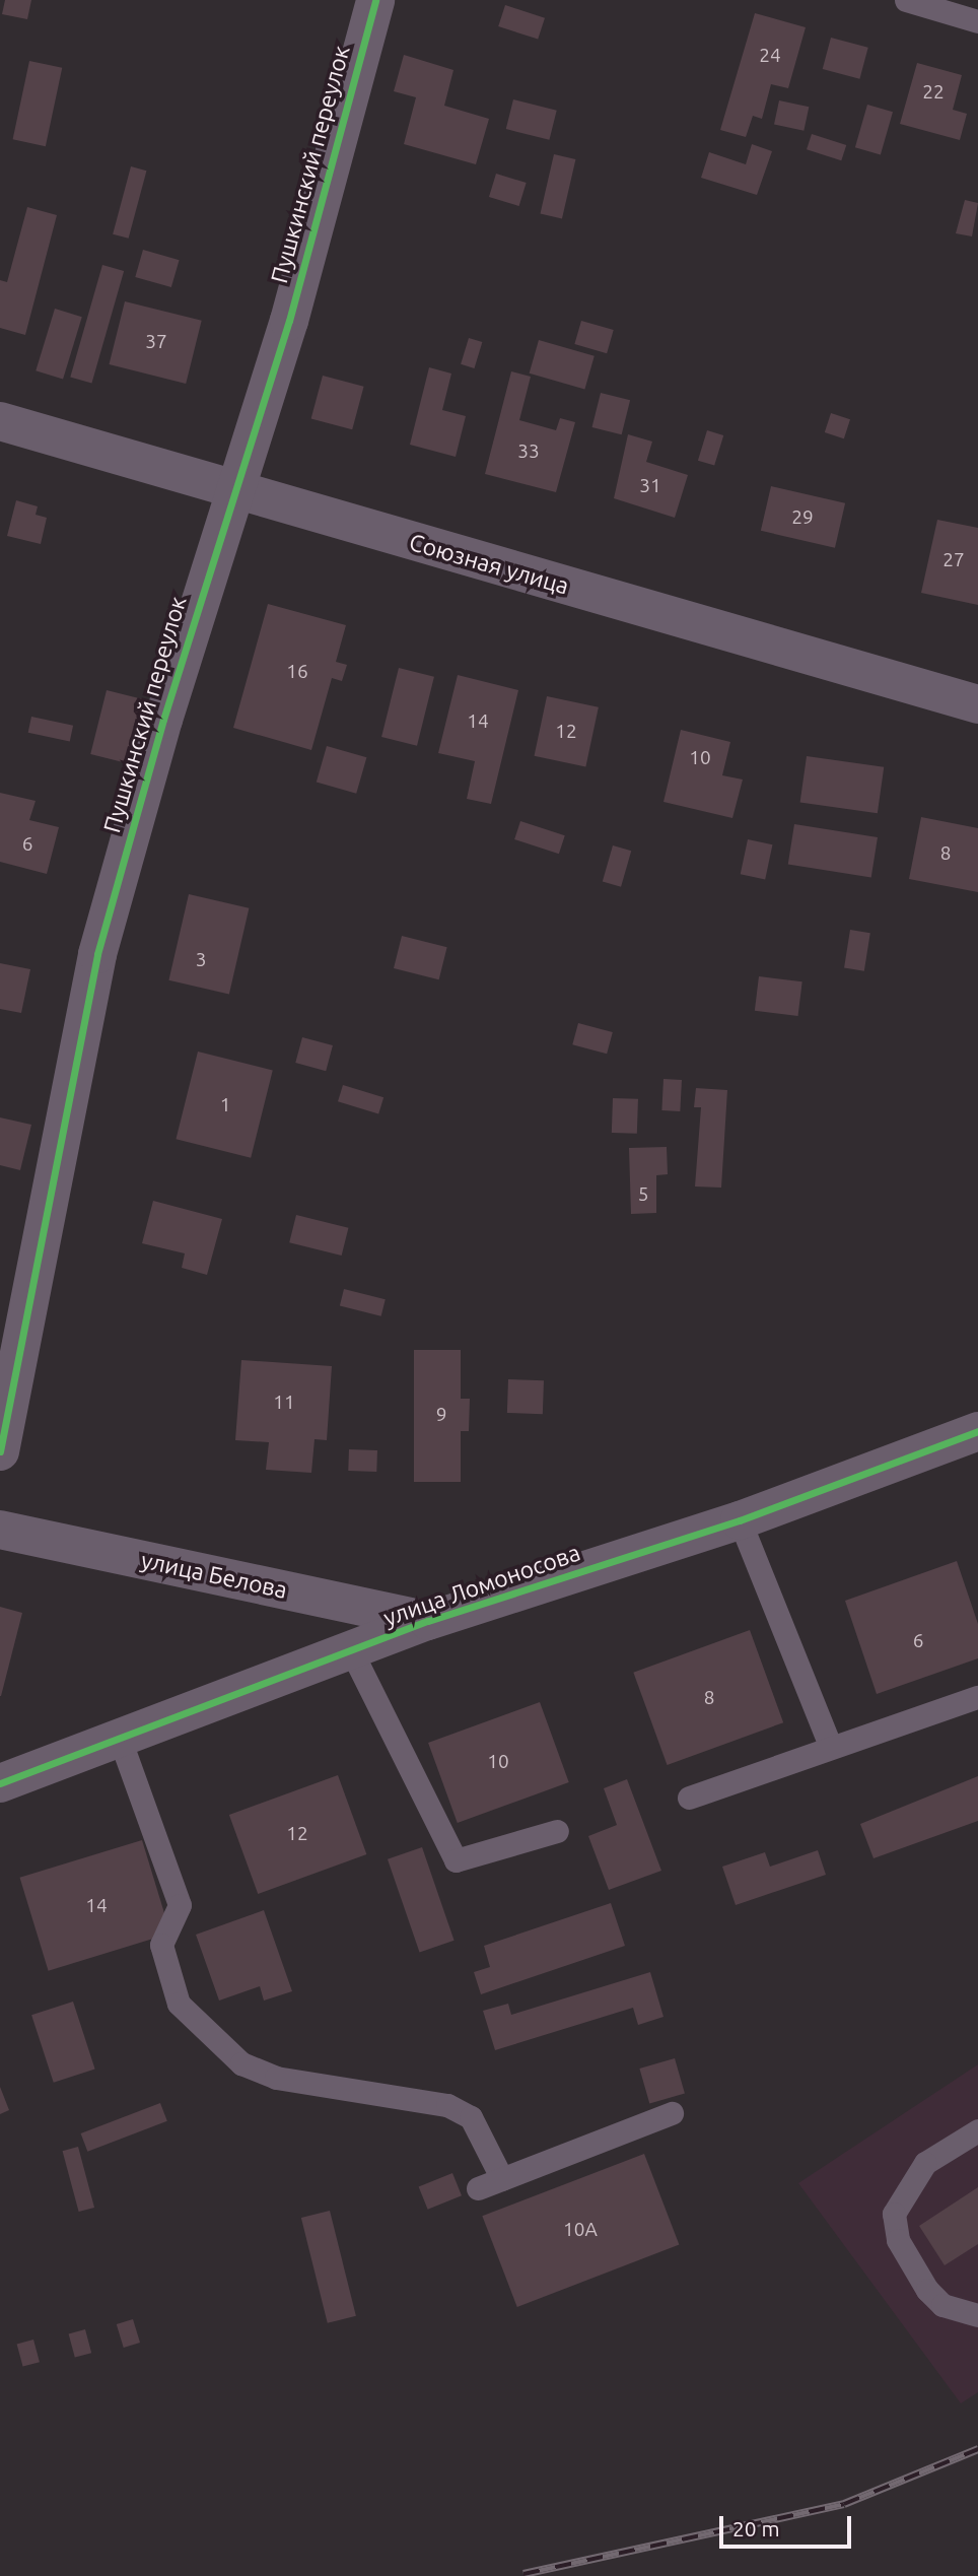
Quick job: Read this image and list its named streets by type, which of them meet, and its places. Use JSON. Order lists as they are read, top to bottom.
{
  "streets": {
    "street": [
      "Пушкинский переулок",
      "Союзная улица",
      "улица Белова",
      "улица Ломоносова"
    ]
  },
  "crossings": [
    ["Пушкинский переулок", "Союзная улица"],
    ["улица Белова", "улица Ломоносова"]
  ],
  "house_numbers": [
    "24",
    "22",
    "37",
    "33",
    "31",
    "29",
    "27",
    "16",
    "14",
    "12",
    "10",
    "6",
    "8",
    "3",
    "1",
    "5",
    "11",
    "9",
    "6",
    "8",
    "10",
    "12",
    "14",
    "10А"
  ],
  "scale_bar": "20 m"
}
